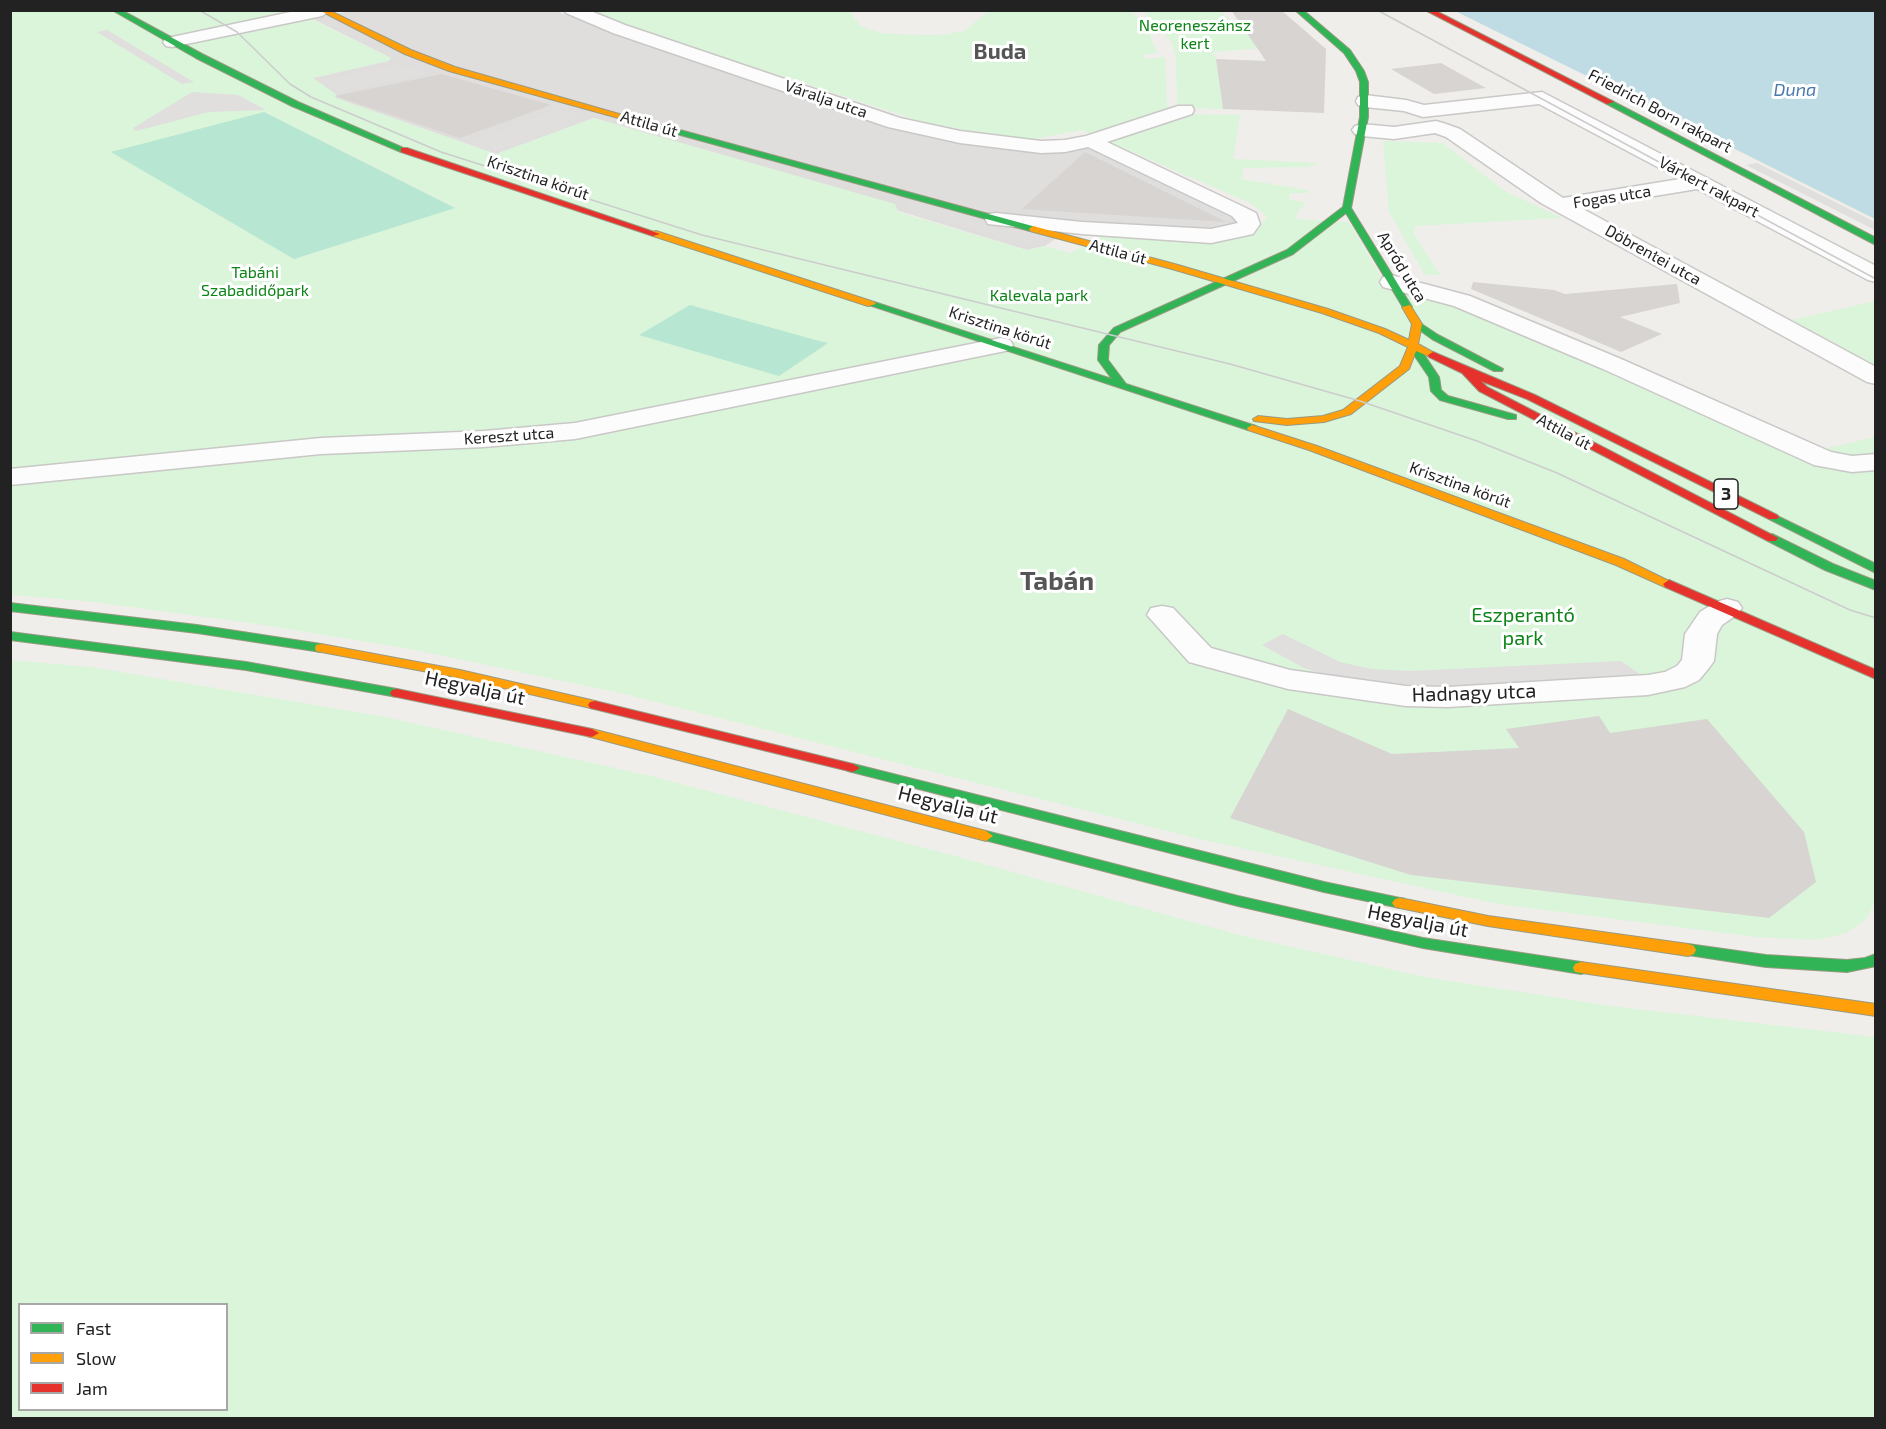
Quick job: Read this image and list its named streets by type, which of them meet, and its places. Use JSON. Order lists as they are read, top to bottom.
{
  "streets": {
    "main road": [
      "Friedrich Born rakpart",
      "Attila út",
      "Krisztina körút",
      "Apród utca",
      "3",
      "Hegyalja út"
    ],
    "street": [
      "Váralja utca",
      "Várkert rakpart",
      "Fogas utca",
      "Döbrentei utca",
      "Kereszt utca",
      "Hadnagy utca"
    ]
  },
  "crossings": [
    ["Attila út", "Apród utca"],
    ["Krisztina körút", "Apród utca"],
    ["Krisztina körút", "Kereszt utca"],
    ["Krisztina körút", "Hadnagy utca"],
    ["Várkert rakpart", "Fogas utca"],
    ["Várkert rakpart", "Döbrentei utca"],
    ["Fogas utca", "Döbrentei utca"],
    ["Apród utca", "3"]
  ],
  "districts": ["Buda", "Tabán"],
  "water": ["Duna"],
  "parks": [
    "Neoreneszánsz kert",
    "Tabáni Szabadidőpark",
    "Kalevala park",
    "Eszperantó park"
  ],
  "legend": ["Fast", "Slow", "Jam"]
}
